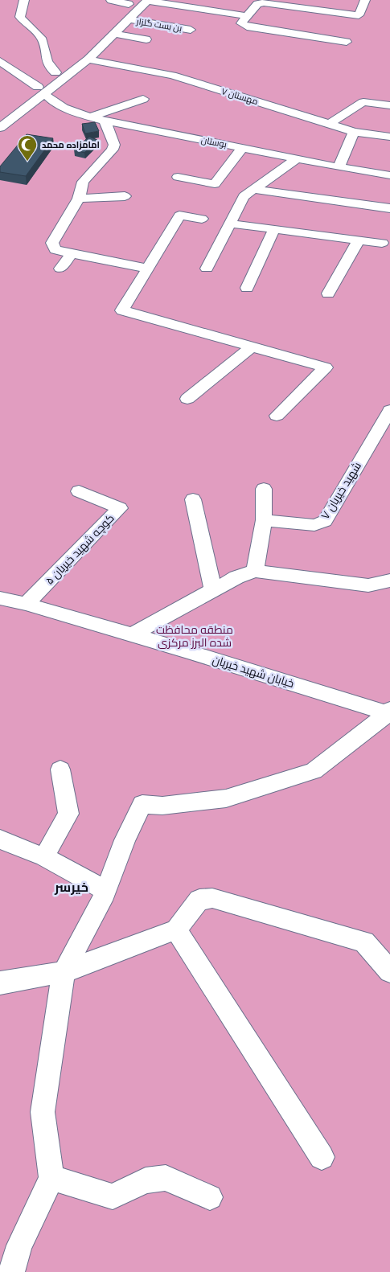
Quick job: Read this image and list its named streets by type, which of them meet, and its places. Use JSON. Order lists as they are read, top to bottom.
{
  "streets": {
    "street": [
      "بن بست گلزار",
      "مهستان ۷",
      "بوستان",
      "شهید خیریان ۷",
      "کوچه شهید خیریان ۵",
      "خیابان شهید خیریان"
    ]
  },
  "crossings": [
    ["کوچه شهید خیریان ۵", "خیابان شهید خیریان"]
  ],
  "districts": ["خیرسر"],
  "parks": ["منطقه محافظت شده البرز مرکزی"],
  "places": {
    "mosque": ["امامزاده محمد"]
  }
}
